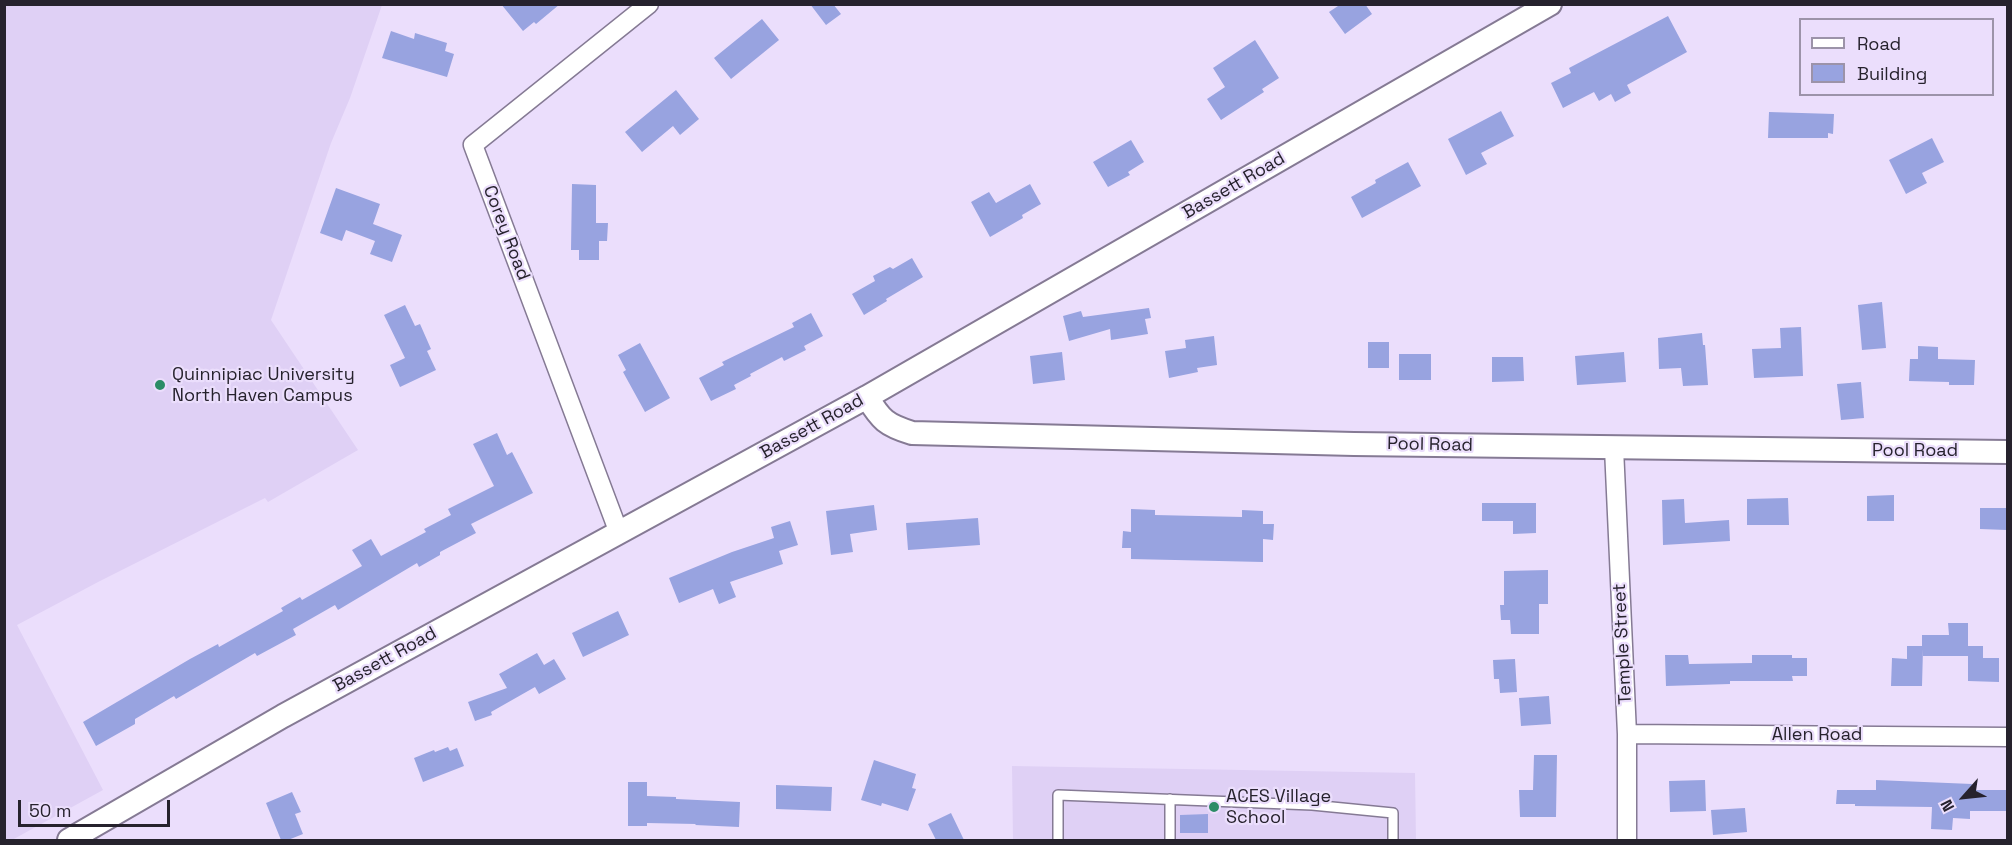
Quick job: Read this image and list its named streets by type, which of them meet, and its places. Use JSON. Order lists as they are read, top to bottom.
{
  "streets": {
    "street": [
      "Bassett Road",
      "Corey Road",
      "Pool Road",
      "Temple Street",
      "Allen Road"
    ]
  },
  "crossings": [
    ["Bassett Road", "Corey Road"],
    ["Bassett Road", "Pool Road"],
    ["Pool Road", "Temple Street"],
    ["Temple Street", "Allen Road"]
  ],
  "places": ["Quinnipiac University North Haven Campus", "ACES Village School"],
  "legend": ["Road", "Building"],
  "scale_bar": "50 m",
  "north": "bottom left"
}
